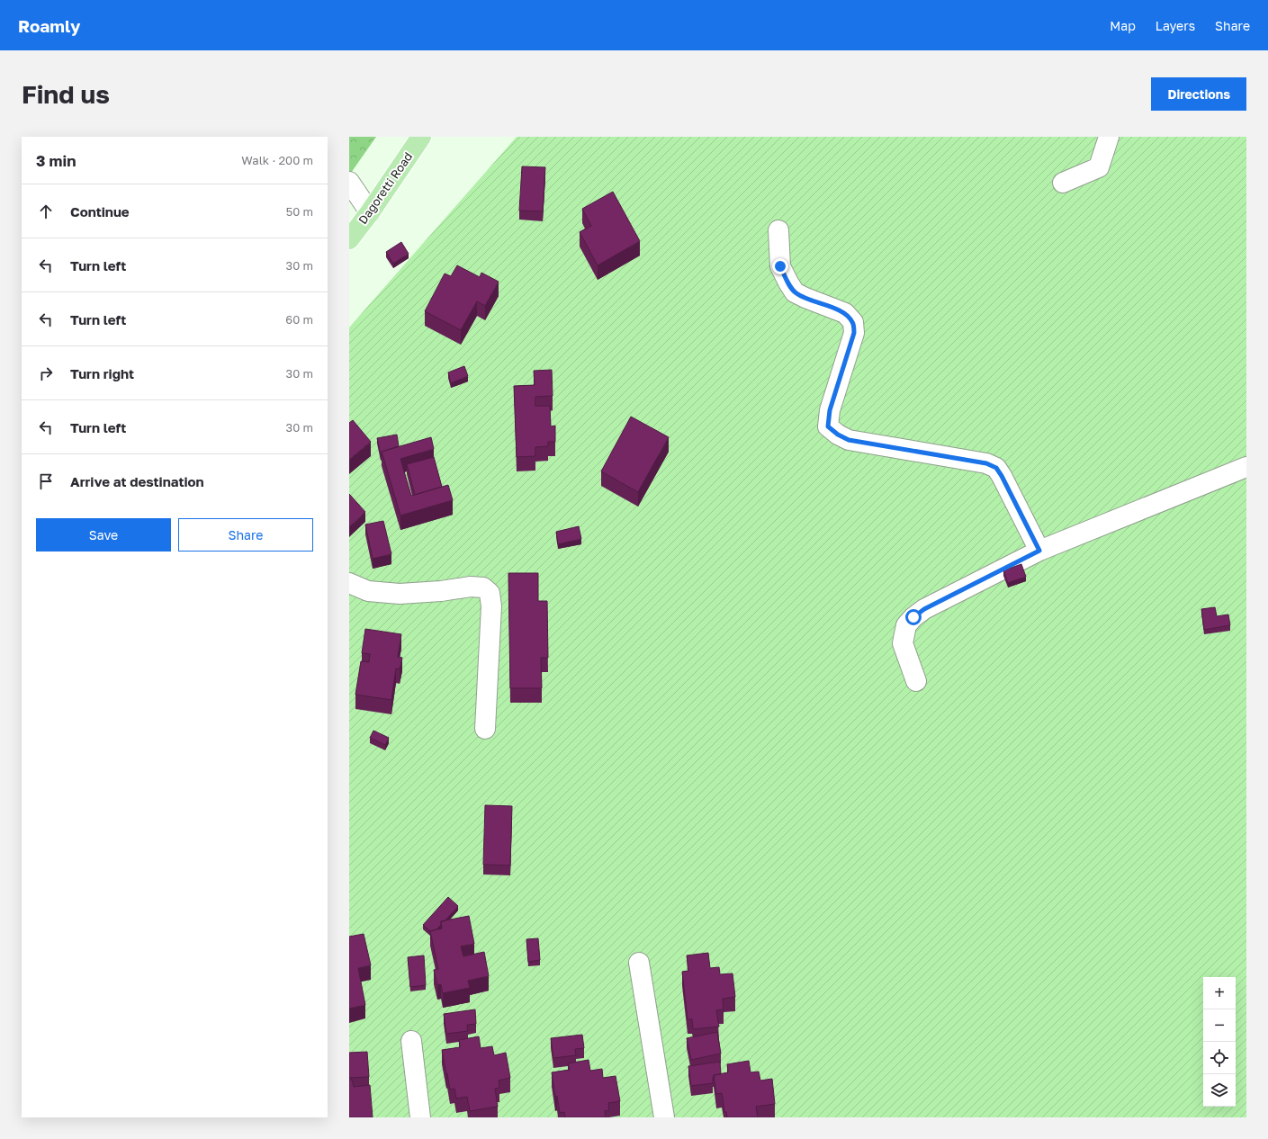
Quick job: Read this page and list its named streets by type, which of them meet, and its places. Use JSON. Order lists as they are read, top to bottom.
{
  "streets": {
    "main road": ["Dagoretti Road"]
  },
  "page": {
    "header": "Roamly",
    "nav": ["Map", "Layers", "Share"],
    "buttons": [
      "Directions",
      ["Save", "Share"]
    ],
    "title": "Find us",
    "heading": ["3 min", "Walk · 200 m"],
    "list": [
      ["Continue", "50 m"],
      ["Turn left", "30 m"],
      ["Turn left", "60 m"],
      ["Turn right", "30 m"],
      ["Turn left", "30 m"],
      "Arrive at destination"
    ],
    "map_buttons": ["+", "−"]
  }
}
